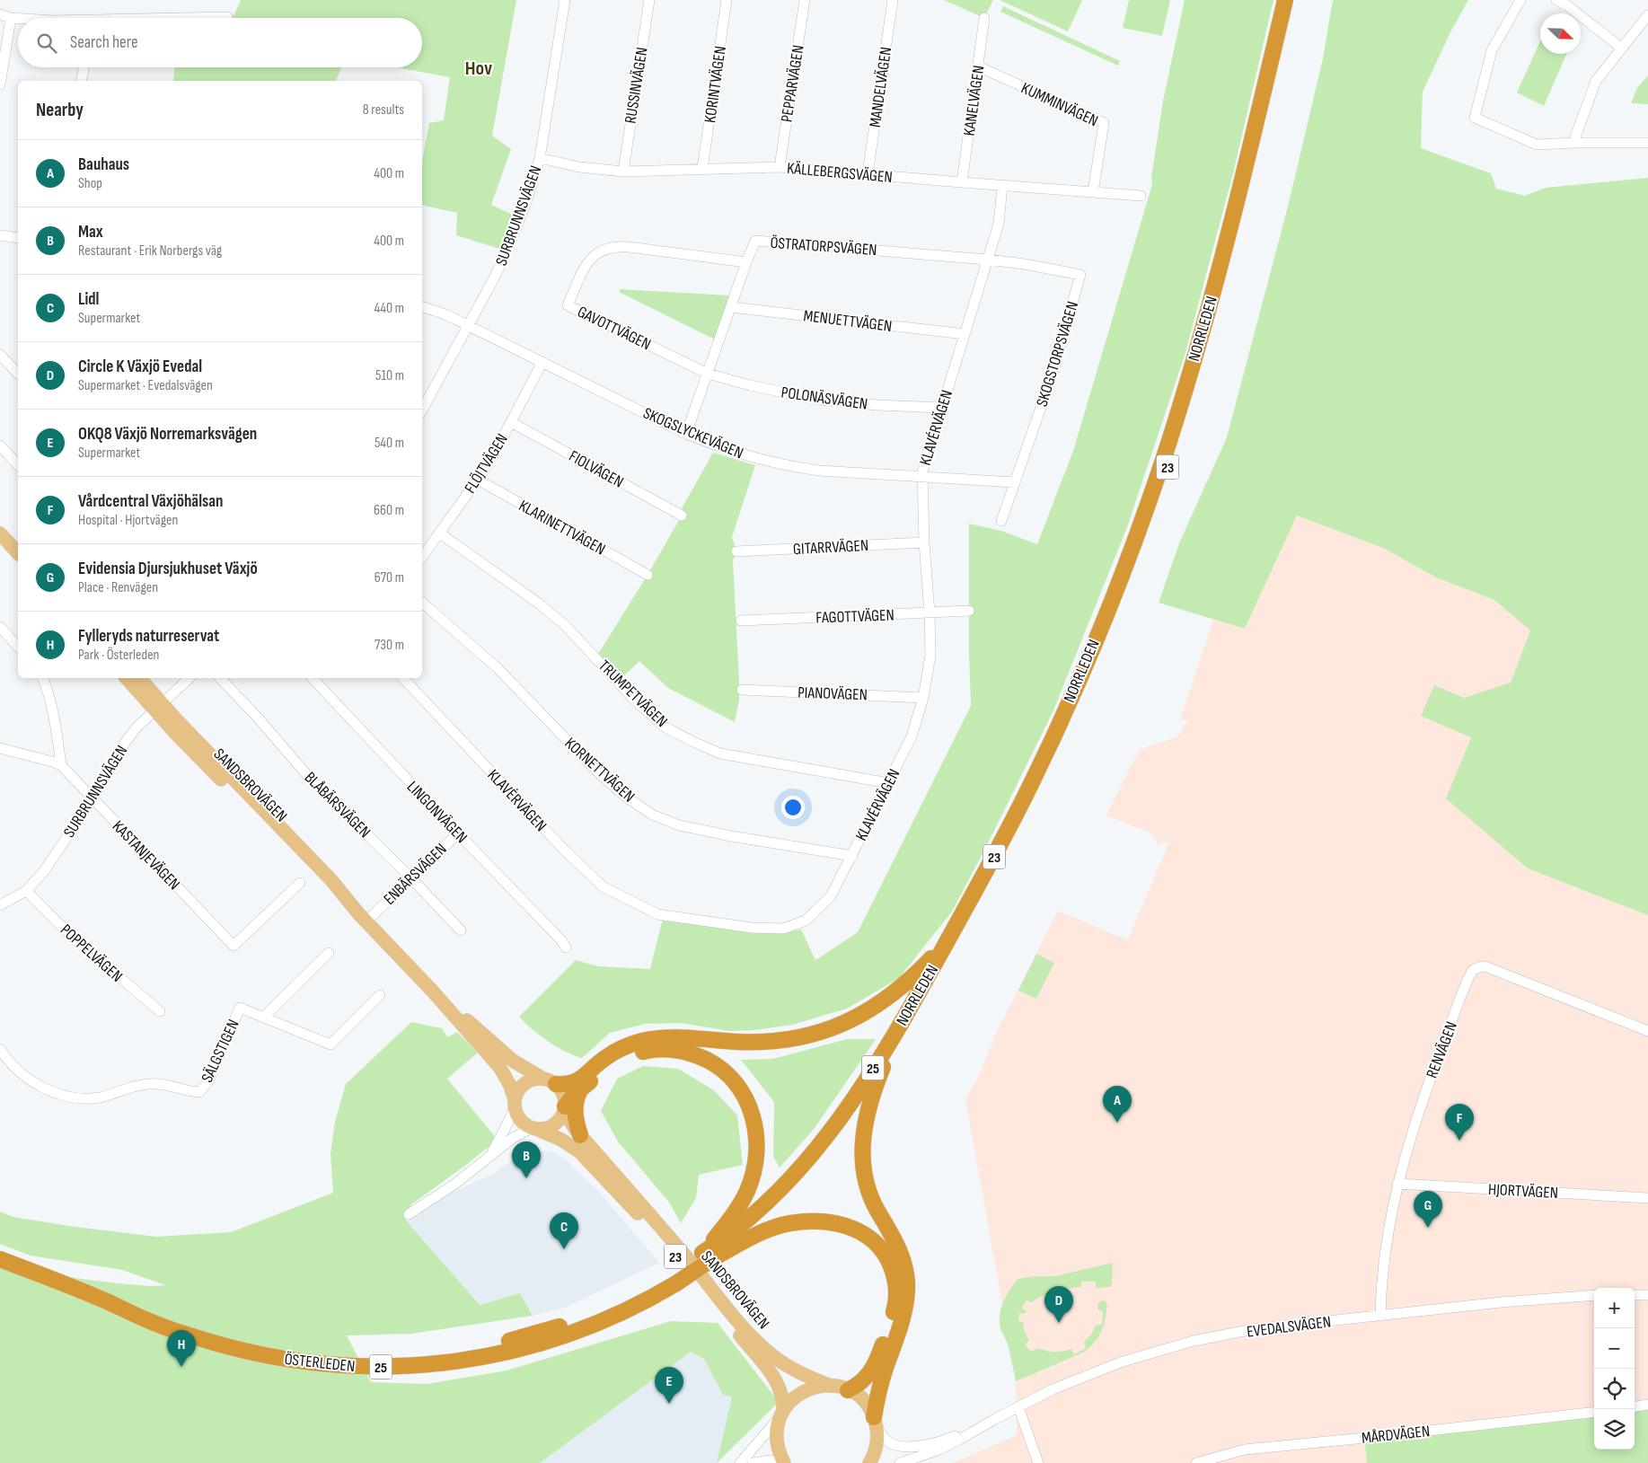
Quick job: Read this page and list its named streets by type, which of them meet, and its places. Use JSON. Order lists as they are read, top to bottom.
{
  "streets": {
    "highway": [
      "NORRLEDEN",
      "23",
      "25",
      "ÖSTERLEDEN"
    ],
    "main road": ["SANDSBROVÄGEN"],
    "street": [
      "PEPPARVÄGEN",
      "KORINTVÄGEN",
      "RUSSINVÄGEN",
      "MANDELVÄGEN",
      "KANELVÄGEN",
      "KUMMINVÄGEN",
      "KÄLLEBERGSVÄGEN",
      "SURBRUNNSVÄGEN",
      "ÖSTRATORPSVÄGEN",
      "MENUETTVÄGEN",
      "GAVOTTVÄGEN",
      "SKOGSTORPSVÄGEN",
      "POLONÄSVÄGEN",
      "KLAVÉRVÄGEN",
      "SKOGSLYCKEVÄGEN",
      "FLÖJTVÄGEN",
      "FIOLVÄGEN",
      "KLARINETTVÄGEN",
      "GITARRVÄGEN",
      "FAGOTTVÄGEN",
      "TRUMPETVÄGEN",
      "PIANOVÄGEN",
      "KORNETTVÄGEN",
      "BLÅBÄRSVÄGEN",
      "LINGONVÄGEN",
      "KASTANJEVÄGEN",
      "ENBÄRSVÄGEN",
      "POPPELVÄGEN",
      "RENVÄGEN",
      "SÄLGSTIGEN",
      "HJORTVÄGEN",
      "EVEDALSVÄGEN",
      "MÅRDVÄGEN"
    ]
  },
  "crossings": [
    ["PEPPARVÄGEN", "KÄLLEBERGSVÄGEN"],
    ["KORINTVÄGEN", "KÄLLEBERGSVÄGEN"],
    ["RUSSINVÄGEN", "KÄLLEBERGSVÄGEN"],
    ["MANDELVÄGEN", "KÄLLEBERGSVÄGEN"],
    ["KANELVÄGEN", "KUMMINVÄGEN"],
    ["KANELVÄGEN", "KÄLLEBERGSVÄGEN"],
    ["KUMMINVÄGEN", "KÄLLEBERGSVÄGEN"],
    ["KÄLLEBERGSVÄGEN", "SURBRUNNSVÄGEN"],
    ["KÄLLEBERGSVÄGEN", "KLAVÉRVÄGEN"],
    ["SURBRUNNSVÄGEN", "SKOGSLYCKEVÄGEN"],
    ["SURBRUNNSVÄGEN", "SANDSBROVÄGEN"],
    ["SURBRUNNSVÄGEN", "KASTANJEVÄGEN"],
    ["SURBRUNNSVÄGEN", "POPPELVÄGEN"],
    ["ÖSTRATORPSVÄGEN", "MENUETTVÄGEN"],
    ["ÖSTRATORPSVÄGEN", "GAVOTTVÄGEN"],
    ["ÖSTRATORPSVÄGEN", "SKOGSTORPSVÄGEN"],
    ["ÖSTRATORPSVÄGEN", "POLONÄSVÄGEN"],
    ["ÖSTRATORPSVÄGEN", "KLAVÉRVÄGEN"],
    ["ÖSTRATORPSVÄGEN", "SKOGSLYCKEVÄGEN"],
    ["MENUETTVÄGEN", "KLAVÉRVÄGEN"],
    ["GAVOTTVÄGEN", "POLONÄSVÄGEN"],
    ["NORRLEDEN", "23"],
    ["NORRLEDEN", "ÖSTERLEDEN"],
    ["SKOGSTORPSVÄGEN", "KLAVÉRVÄGEN"],
    ["SKOGSTORPSVÄGEN", "SKOGSLYCKEVÄGEN"],
    ["POLONÄSVÄGEN", "KLAVÉRVÄGEN"],
    ["KLAVÉRVÄGEN", "SKOGSLYCKEVÄGEN"],
    ["KLAVÉRVÄGEN", "GITARRVÄGEN"],
    ["KLAVÉRVÄGEN", "FAGOTTVÄGEN"],
    ["KLAVÉRVÄGEN", "TRUMPETVÄGEN"],
    ["KLAVÉRVÄGEN", "PIANOVÄGEN"],
    ["KLAVÉRVÄGEN", "KORNETTVÄGEN"],
    ["SKOGSLYCKEVÄGEN", "FLÖJTVÄGEN"],
    ["FLÖJTVÄGEN", "FIOLVÄGEN"],
    ["FLÖJTVÄGEN", "KLARINETTVÄGEN"],
    ["FLÖJTVÄGEN", "TRUMPETVÄGEN"],
    ["23", "SANDSBROVÄGEN"],
    ["23", "EVEDALSVÄGEN"],
    ["BLÅBÄRSVÄGEN", "ENBÄRSVÄGEN"],
    ["LINGONVÄGEN", "ENBÄRSVÄGEN"],
    ["RENVÄGEN", "HJORTVÄGEN"],
    ["RENVÄGEN", "EVEDALSVÄGEN"]
  ],
  "districts": ["Hov"],
  "north": "bottom right",
  "page": {
    "search": "Search here",
    "heading": ["Nearby", "8 results"],
    "list": [
      {
        "mark": "A",
        "name": "Bauhaus",
        "note": "Shop",
        "value": "400 m"
      },
      {
        "mark": "B",
        "name": "Max",
        "note": "Restaurant · Erik Norbergs väg",
        "value": "400 m"
      },
      {
        "mark": "C",
        "name": "Lidl",
        "note": "Supermarket",
        "value": "440 m"
      },
      {
        "mark": "D",
        "name": "Circle K Växjö Evedal",
        "note": "Supermarket · Evedalsvägen",
        "value": "510 m"
      },
      {
        "mark": "E",
        "name": "OKQ8 Växjö Norremarksvägen",
        "note": "Supermarket",
        "value": "540 m"
      },
      {
        "mark": "F",
        "name": "Vårdcentral Växjöhälsan",
        "note": "Hospital · Hjortvägen",
        "value": "660 m"
      },
      {
        "mark": "G",
        "name": "Evidensia Djursjukhuset Växjö",
        "note": "Place · Renvägen",
        "value": "670 m"
      },
      {
        "mark": "H",
        "name": "Fylleryds naturreservat",
        "note": "Park · Österleden",
        "value": "730 m"
      }
    ],
    "pins": [
      "A",
      "F",
      "B",
      "G",
      "C",
      "D",
      "H",
      "E"
    ],
    "map_buttons": ["+", "−"]
  }
}
